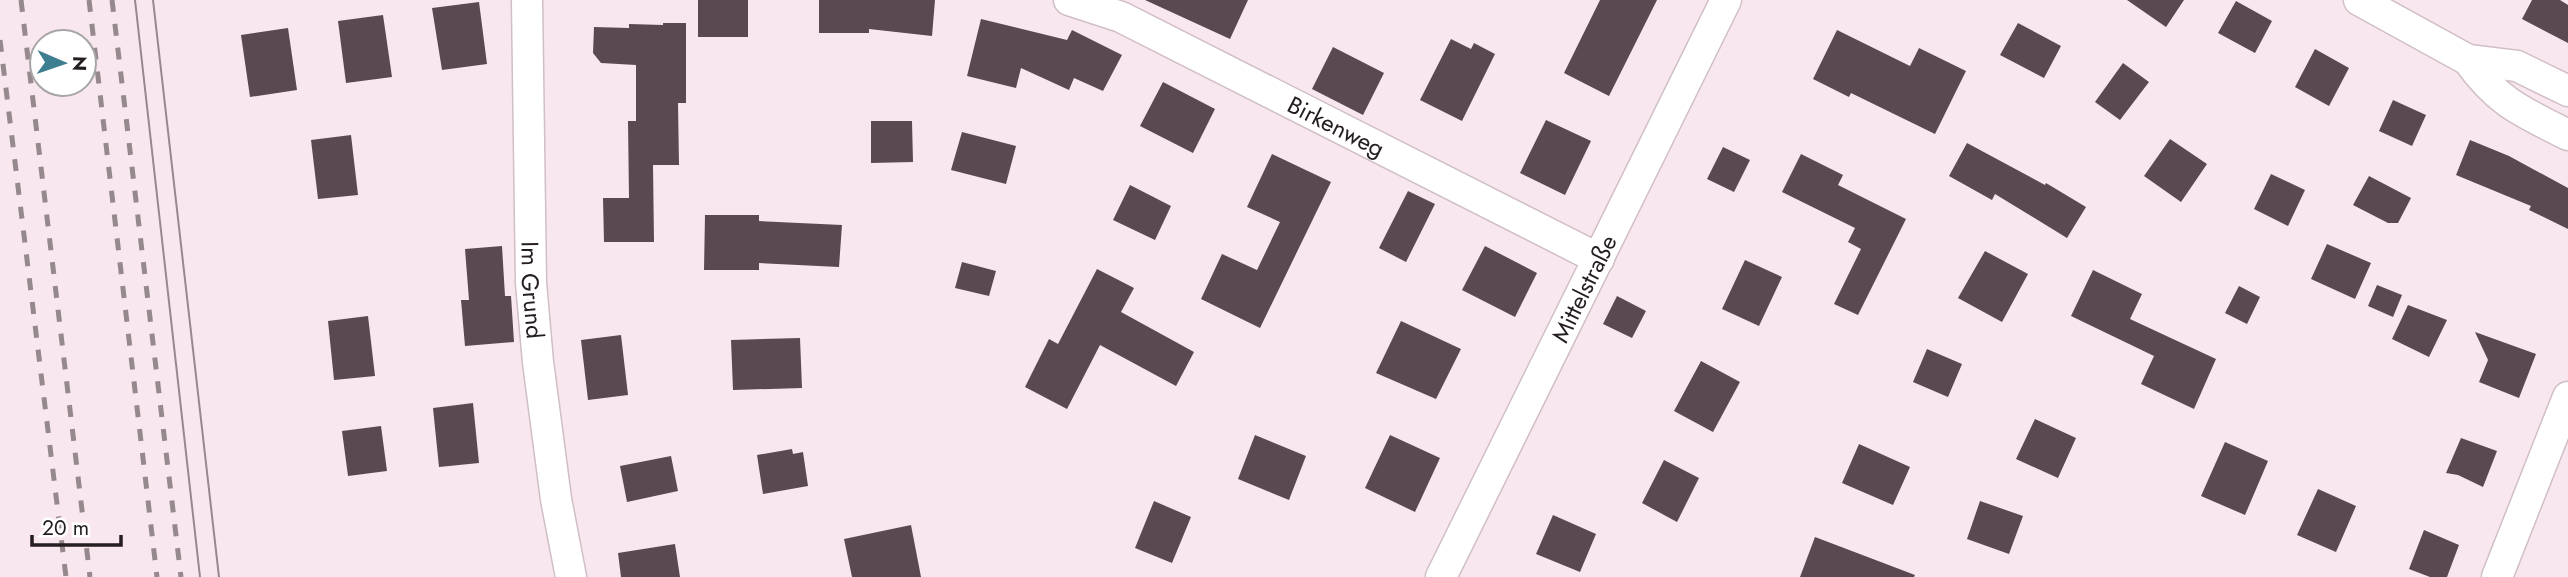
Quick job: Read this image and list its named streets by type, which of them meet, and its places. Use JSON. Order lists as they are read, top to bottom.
{
  "streets": {
    "street": ["Birkenweg", "Mittelstraße", "Im Grund"]
  },
  "crossings": [
    ["Birkenweg", "Mittelstraße"]
  ],
  "scale_bar": "20 m",
  "north": "right"
}
